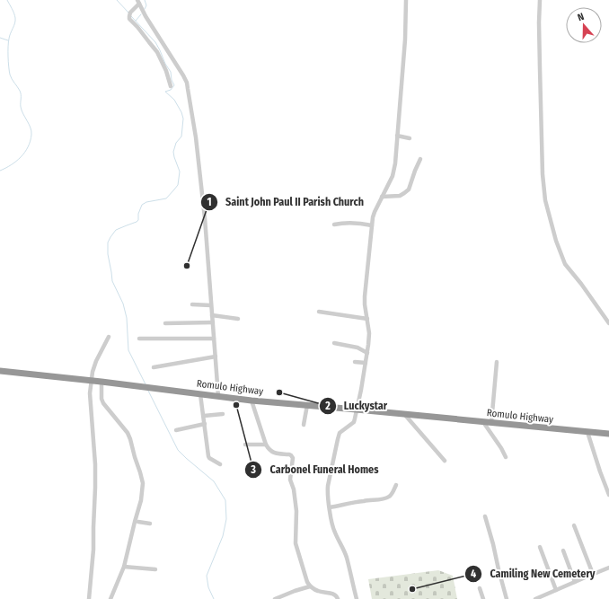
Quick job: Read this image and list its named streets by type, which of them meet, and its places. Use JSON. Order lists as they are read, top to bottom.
{
  "streets": {
    "highway": ["Romulo Highway"]
  },
  "places": [
    "Saint John Paul II Parish Church",
    "Luckystar",
    "Carbonel Funeral Homes",
    "Camiling New Cemetery"
  ],
  "north": "top"
}
